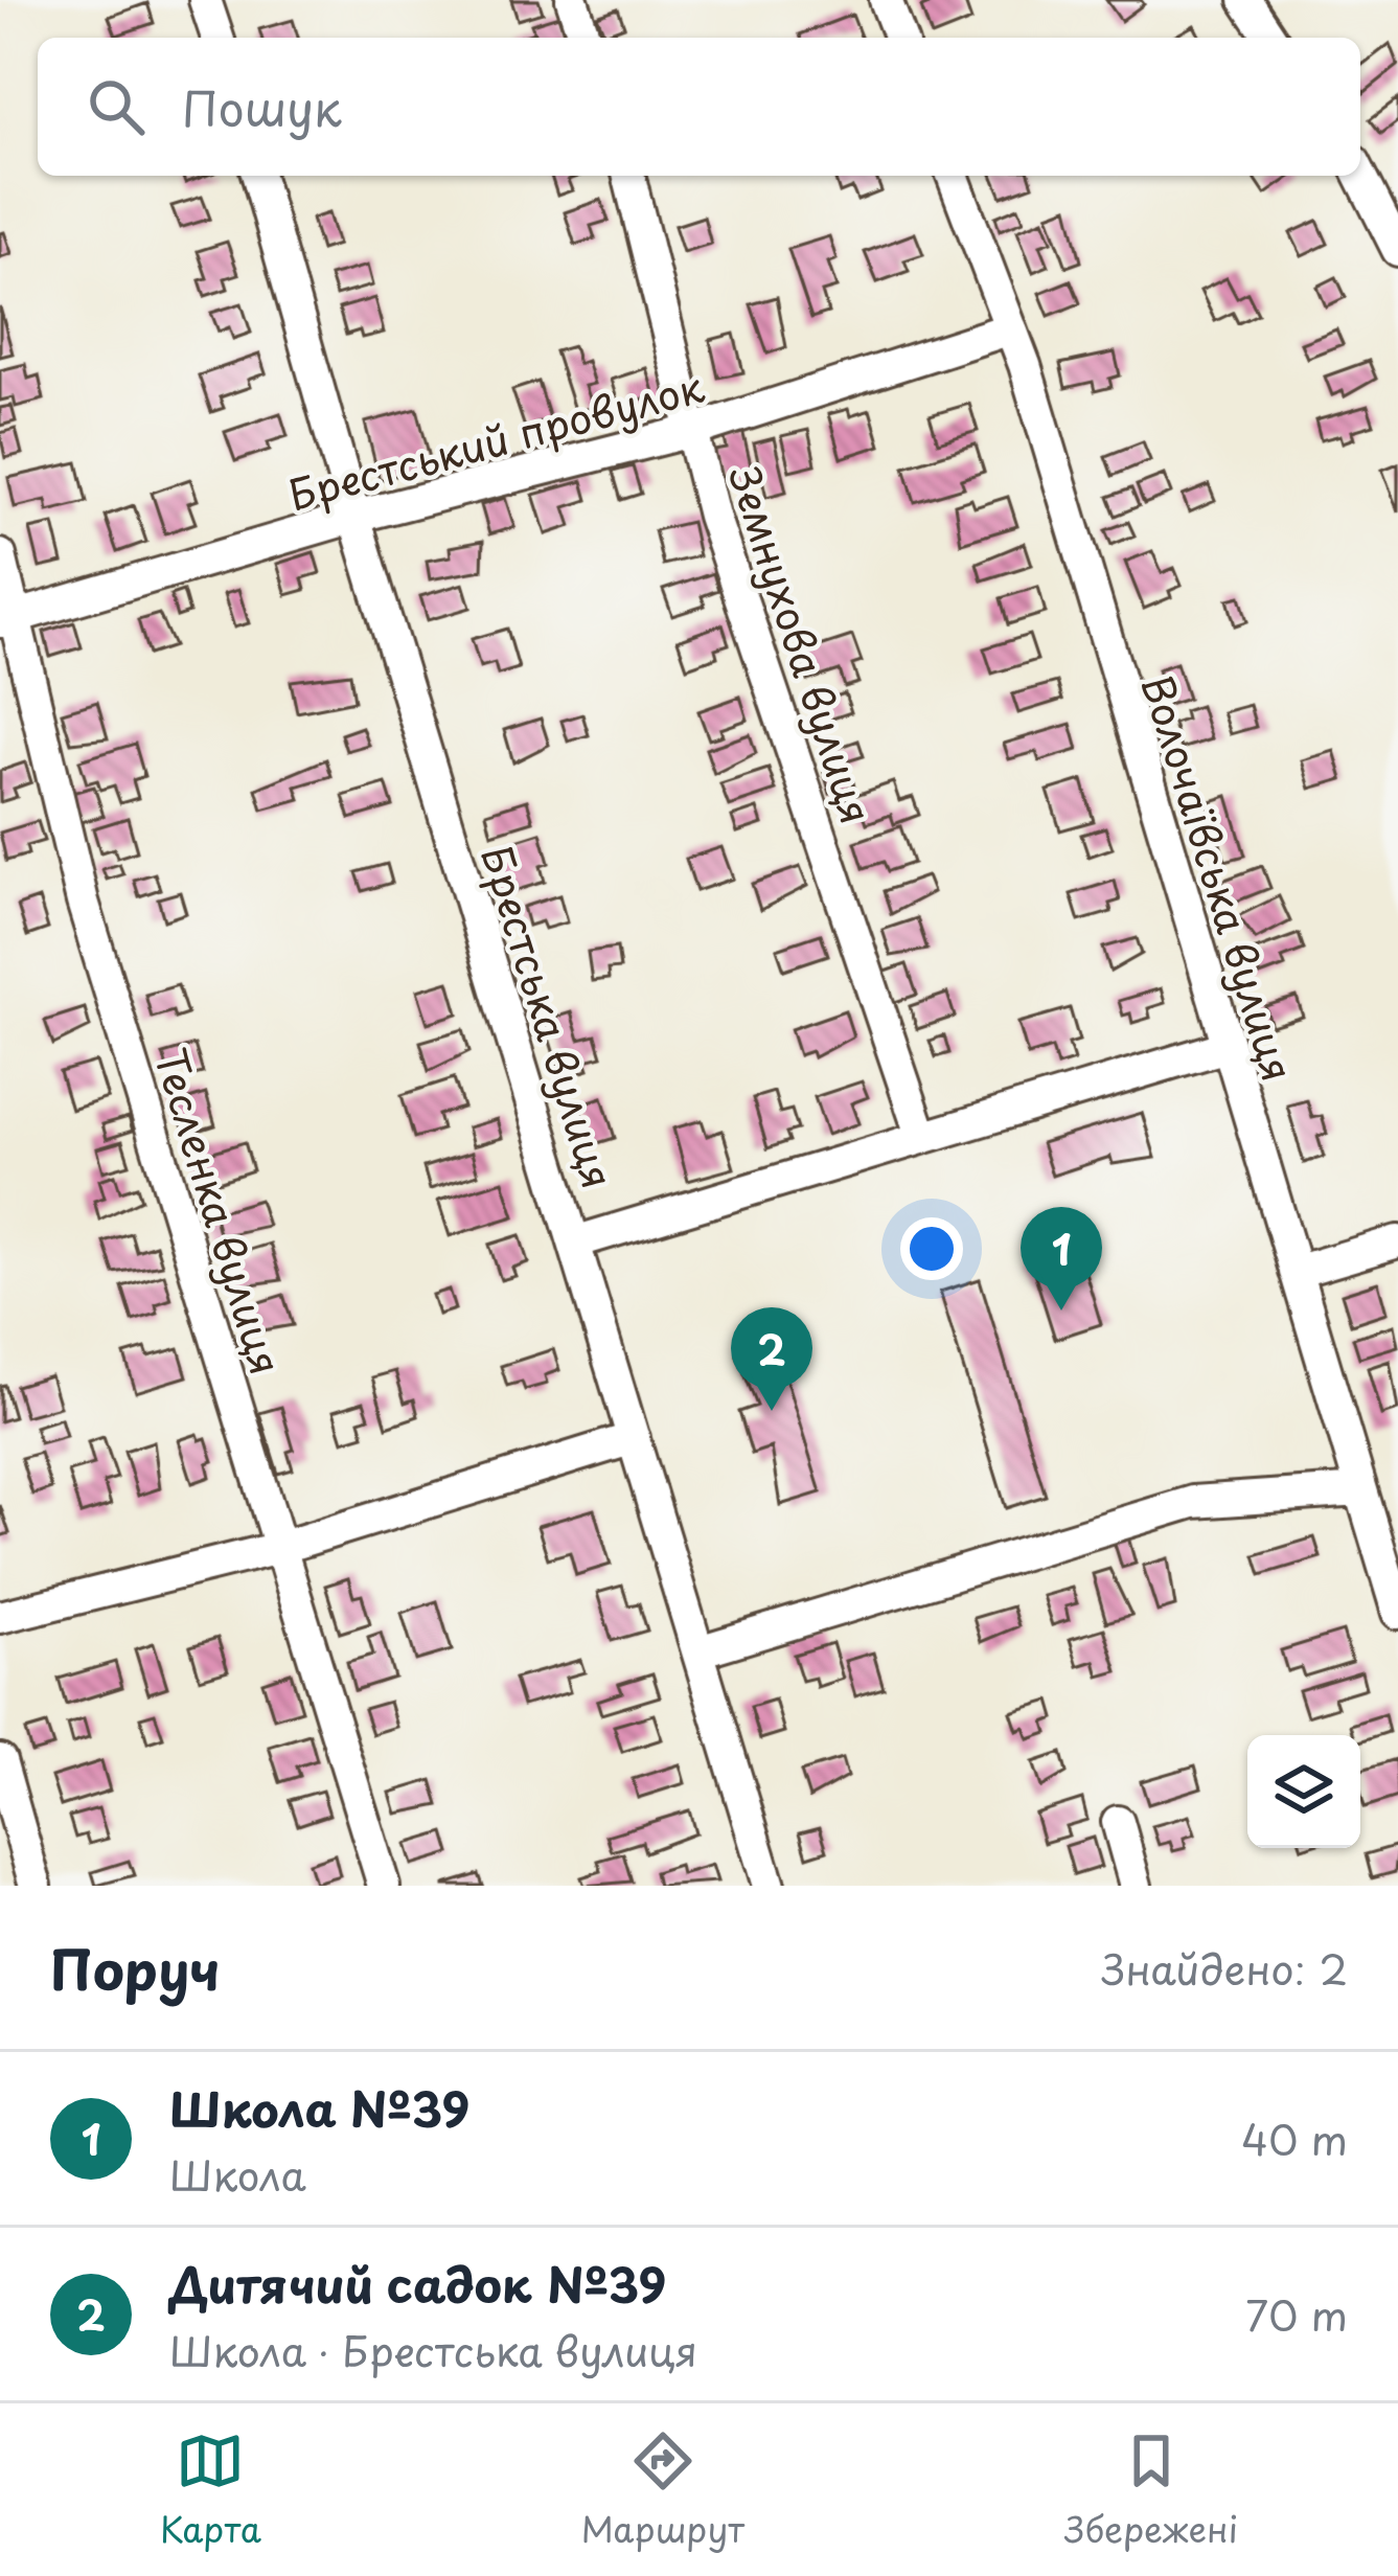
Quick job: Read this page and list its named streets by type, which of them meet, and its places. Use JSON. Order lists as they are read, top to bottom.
{
  "streets": {
    "street": [
      "Брестський провулок",
      "Земнухова вулиця",
      "Волочаївська вулиця",
      "Брестська вулиця",
      "Тесленка вулиця"
    ]
  },
  "crossings": [
    ["Брестський провулок", "Земнухова вулиця"],
    ["Брестський провулок", "Волочаївська вулиця"],
    ["Брестський провулок", "Брестська вулиця"],
    ["Брестський провулок", "Тесленка вулиця"]
  ],
  "page": {
    "search": "Пошук",
    "pins": ["1", "2"],
    "heading": ["Поруч", "Знайдено: 2"],
    "list": [
      {
        "mark": "1",
        "name": "Школа №39",
        "note": "Школа",
        "value": "40 m"
      },
      {
        "mark": "2",
        "name": "Дитячий садок №39",
        "note": "Школа · Брестська вулиця",
        "value": "70 m"
      }
    ],
    "nav": ["Карта", "Маршрут", "Збережені"]
  }
}
